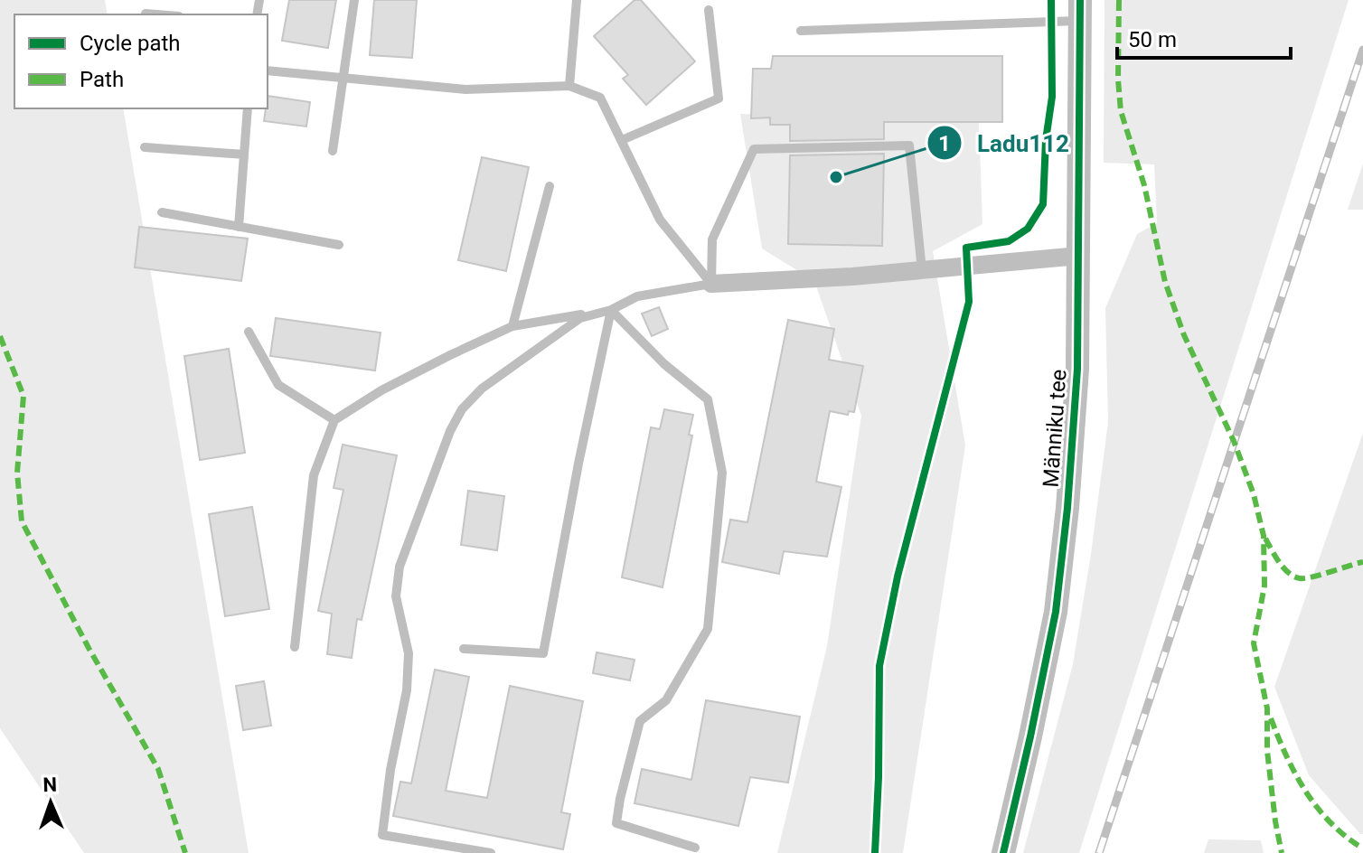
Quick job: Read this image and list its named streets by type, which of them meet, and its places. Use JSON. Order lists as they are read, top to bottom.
{
  "streets": {
    "street": ["Männiku tee"]
  },
  "places": ["Ladu112"],
  "legend": ["Cycle path", "Path"],
  "scale_bar": "50 m",
  "north": "top"
}
